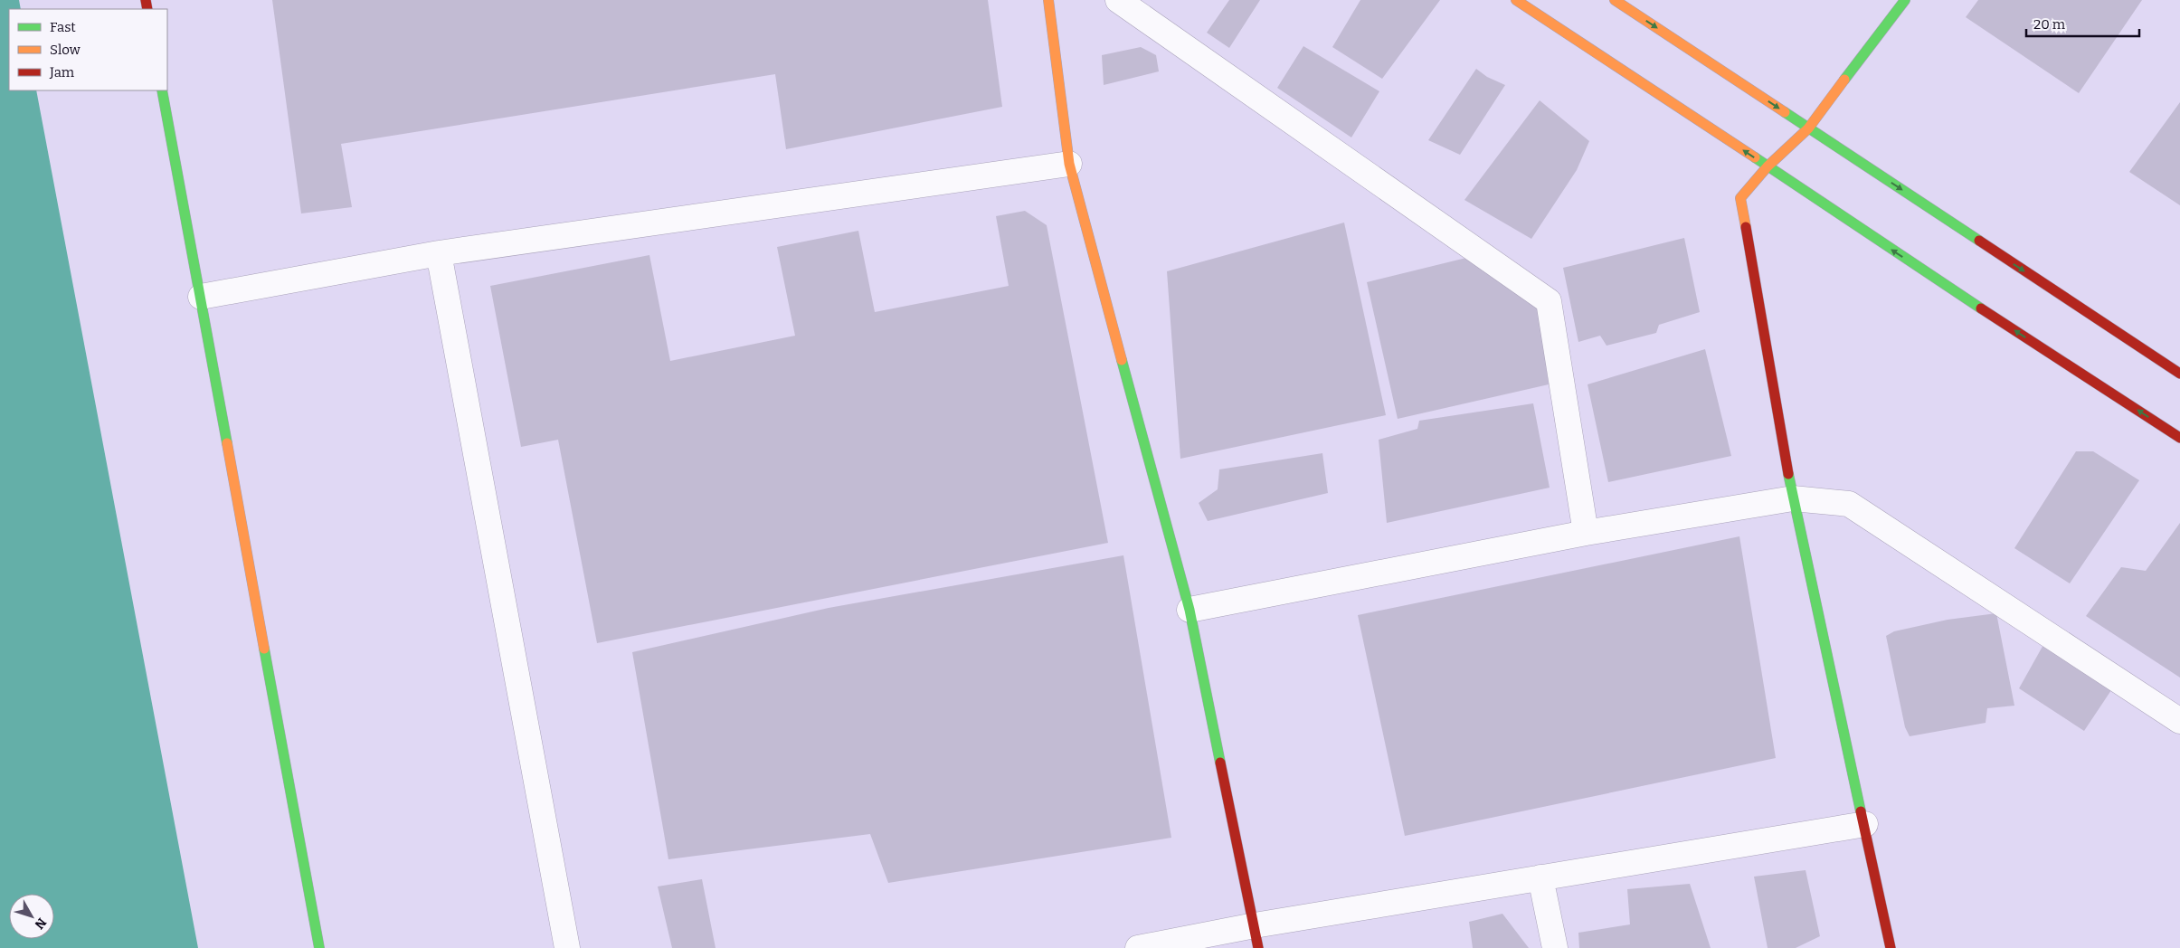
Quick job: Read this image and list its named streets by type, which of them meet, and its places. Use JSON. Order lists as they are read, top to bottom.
{
  "legend": ["Fast", "Slow", "Jam"],
  "scale_bar": "20 m",
  "north": "bottom right"
}
